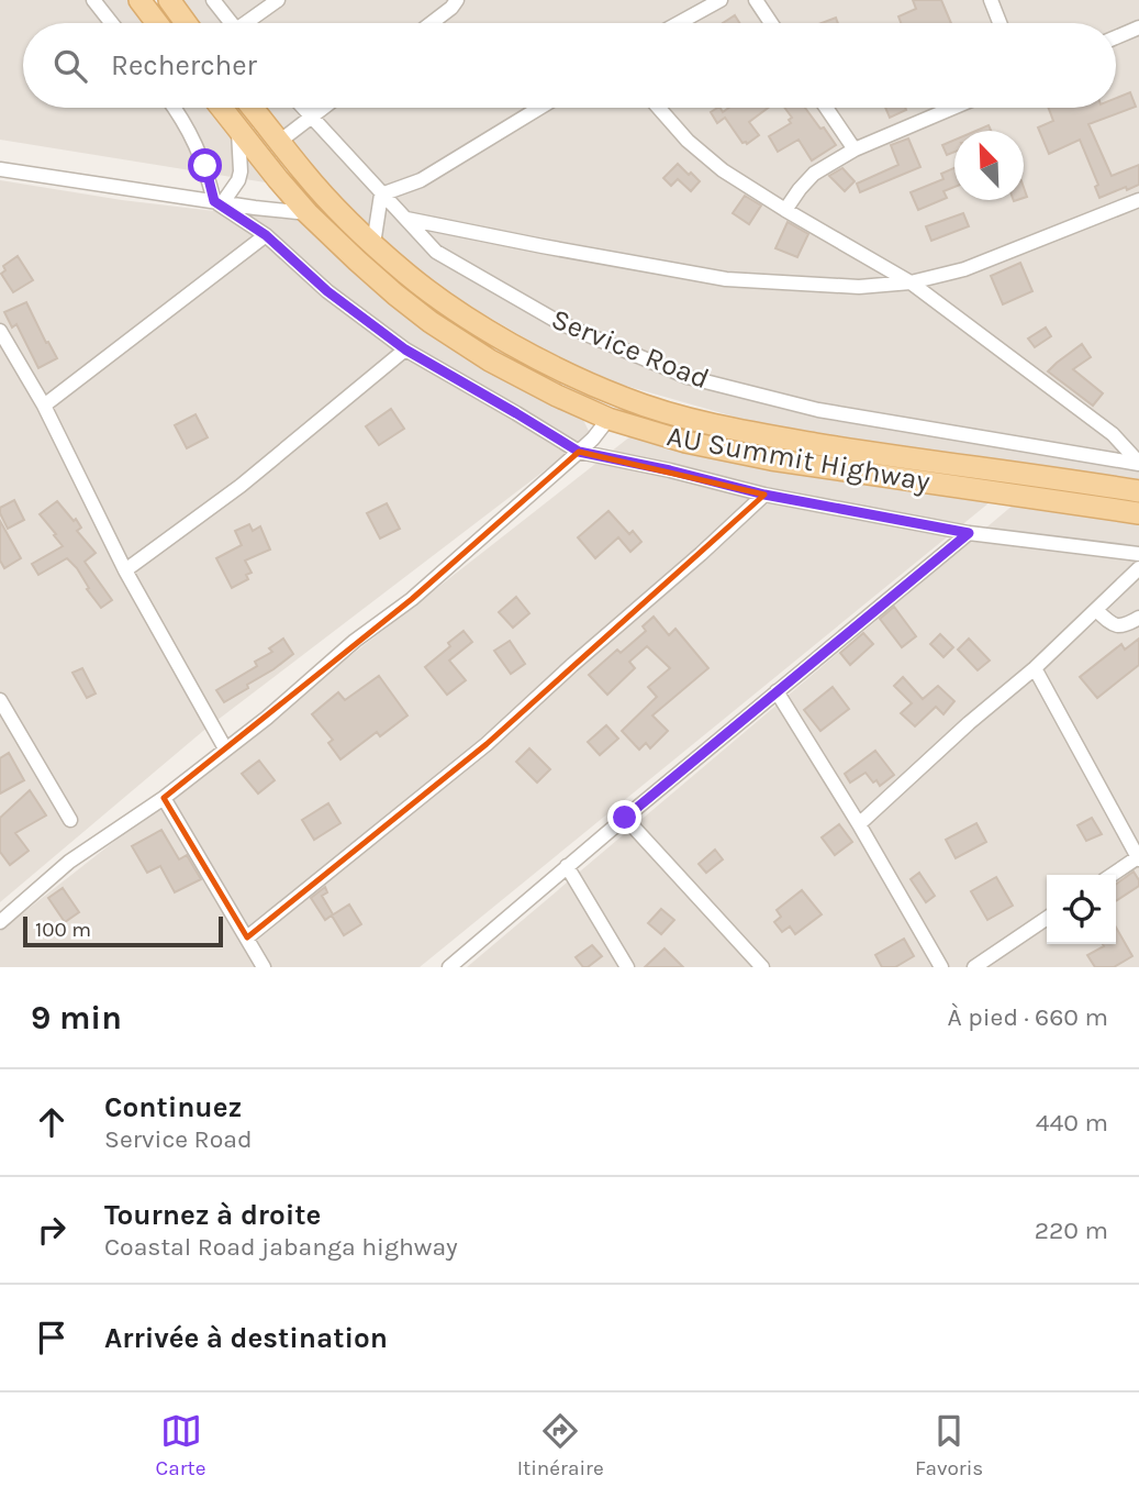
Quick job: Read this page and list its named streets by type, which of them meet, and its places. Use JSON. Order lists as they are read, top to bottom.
{
  "streets": {
    "main road": ["AU Summit Highway"],
    "street": ["Service Road"]
  },
  "scale_bar": "100 m",
  "north": "top left",
  "page": {
    "search": "Rechercher",
    "scale": "100 m",
    "heading": ["9 min", "À pied · 660 m"],
    "list": [
      ["Continuez", "Service Road", "440 m"],
      ["Tournez à droite", "Coastal Road jabanga highway", "220 m"],
      "Arrivée à destination"
    ],
    "nav": ["Carte", "Itinéraire", "Favoris"]
  }
}
